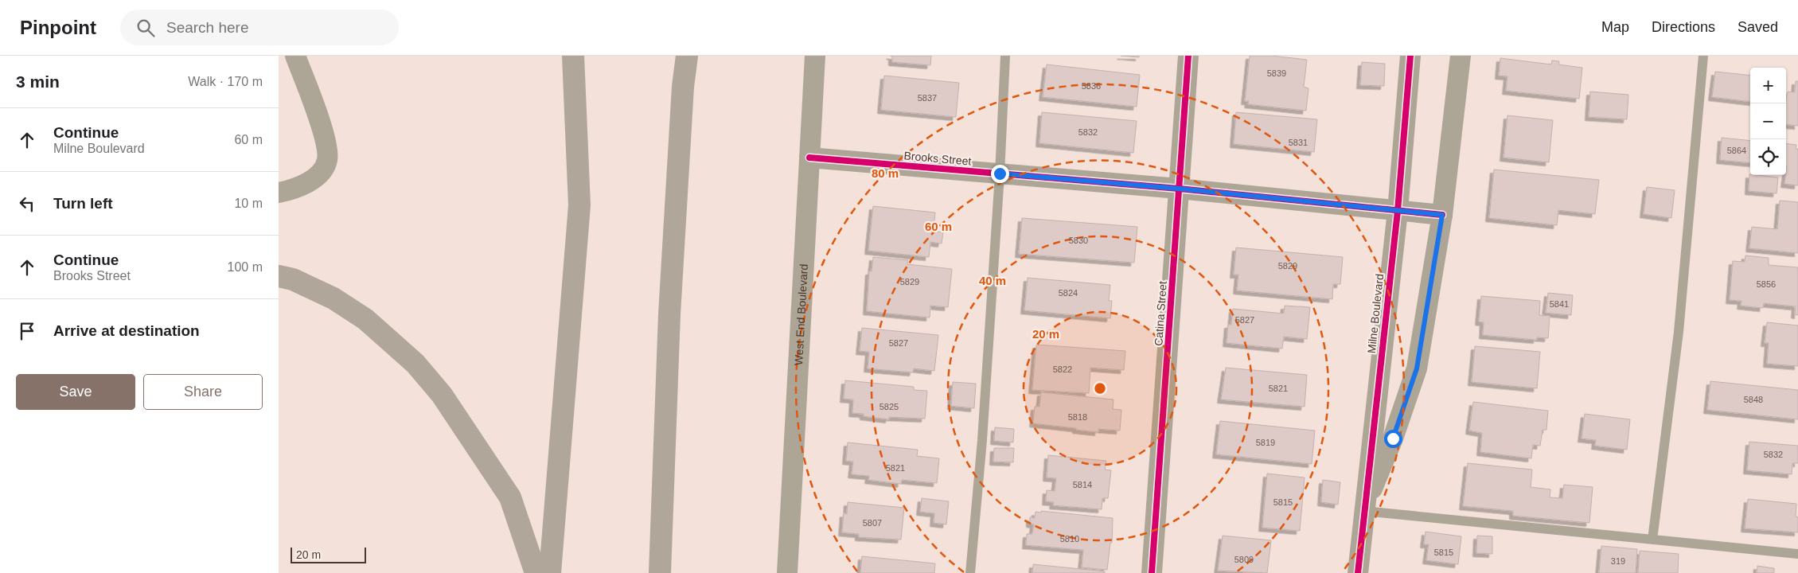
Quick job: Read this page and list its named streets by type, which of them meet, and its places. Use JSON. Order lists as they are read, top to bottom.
{
  "streets": {
    "street": [
      "Brooks Street",
      "Catina Street",
      "Milne Boulevard",
      "West End Boulevard"
    ]
  },
  "crossings": [
    ["Brooks Street", "Catina Street"],
    ["Brooks Street", "Milne Boulevard"],
    ["Brooks Street", "West End Boulevard"]
  ],
  "house_numbers": [
    "5839",
    "5836",
    "5837",
    "5832",
    "5831",
    "5864",
    "5830",
    "5829",
    "5829",
    "5856",
    "5824",
    "5841",
    "5827",
    "5827",
    "5822",
    "5821",
    "5848",
    "5825",
    "5818",
    "5819",
    "5832",
    "5821",
    "5814",
    "5815",
    "5807",
    "5810",
    "5815",
    "5809",
    "319"
  ],
  "scale_bar": "20 m",
  "page": {
    "header": "Pinpoint",
    "search": "Search here",
    "nav": ["Map", "Directions", "Saved"],
    "heading": ["3 min", "Walk · 170 m"],
    "map_buttons": ["+", "−"],
    "list": [
      ["Continue", "Milne Boulevard", "60 m"],
      ["Turn left", "10 m"],
      ["Continue", "Brooks Street", "100 m"],
      "Arrive at destination"
    ],
    "buttons": ["Save", "Share"],
    "scale": "20 m"
  },
  "rings": [
    "80 m",
    "60 m",
    "40 m",
    "20 m"
  ]
}
